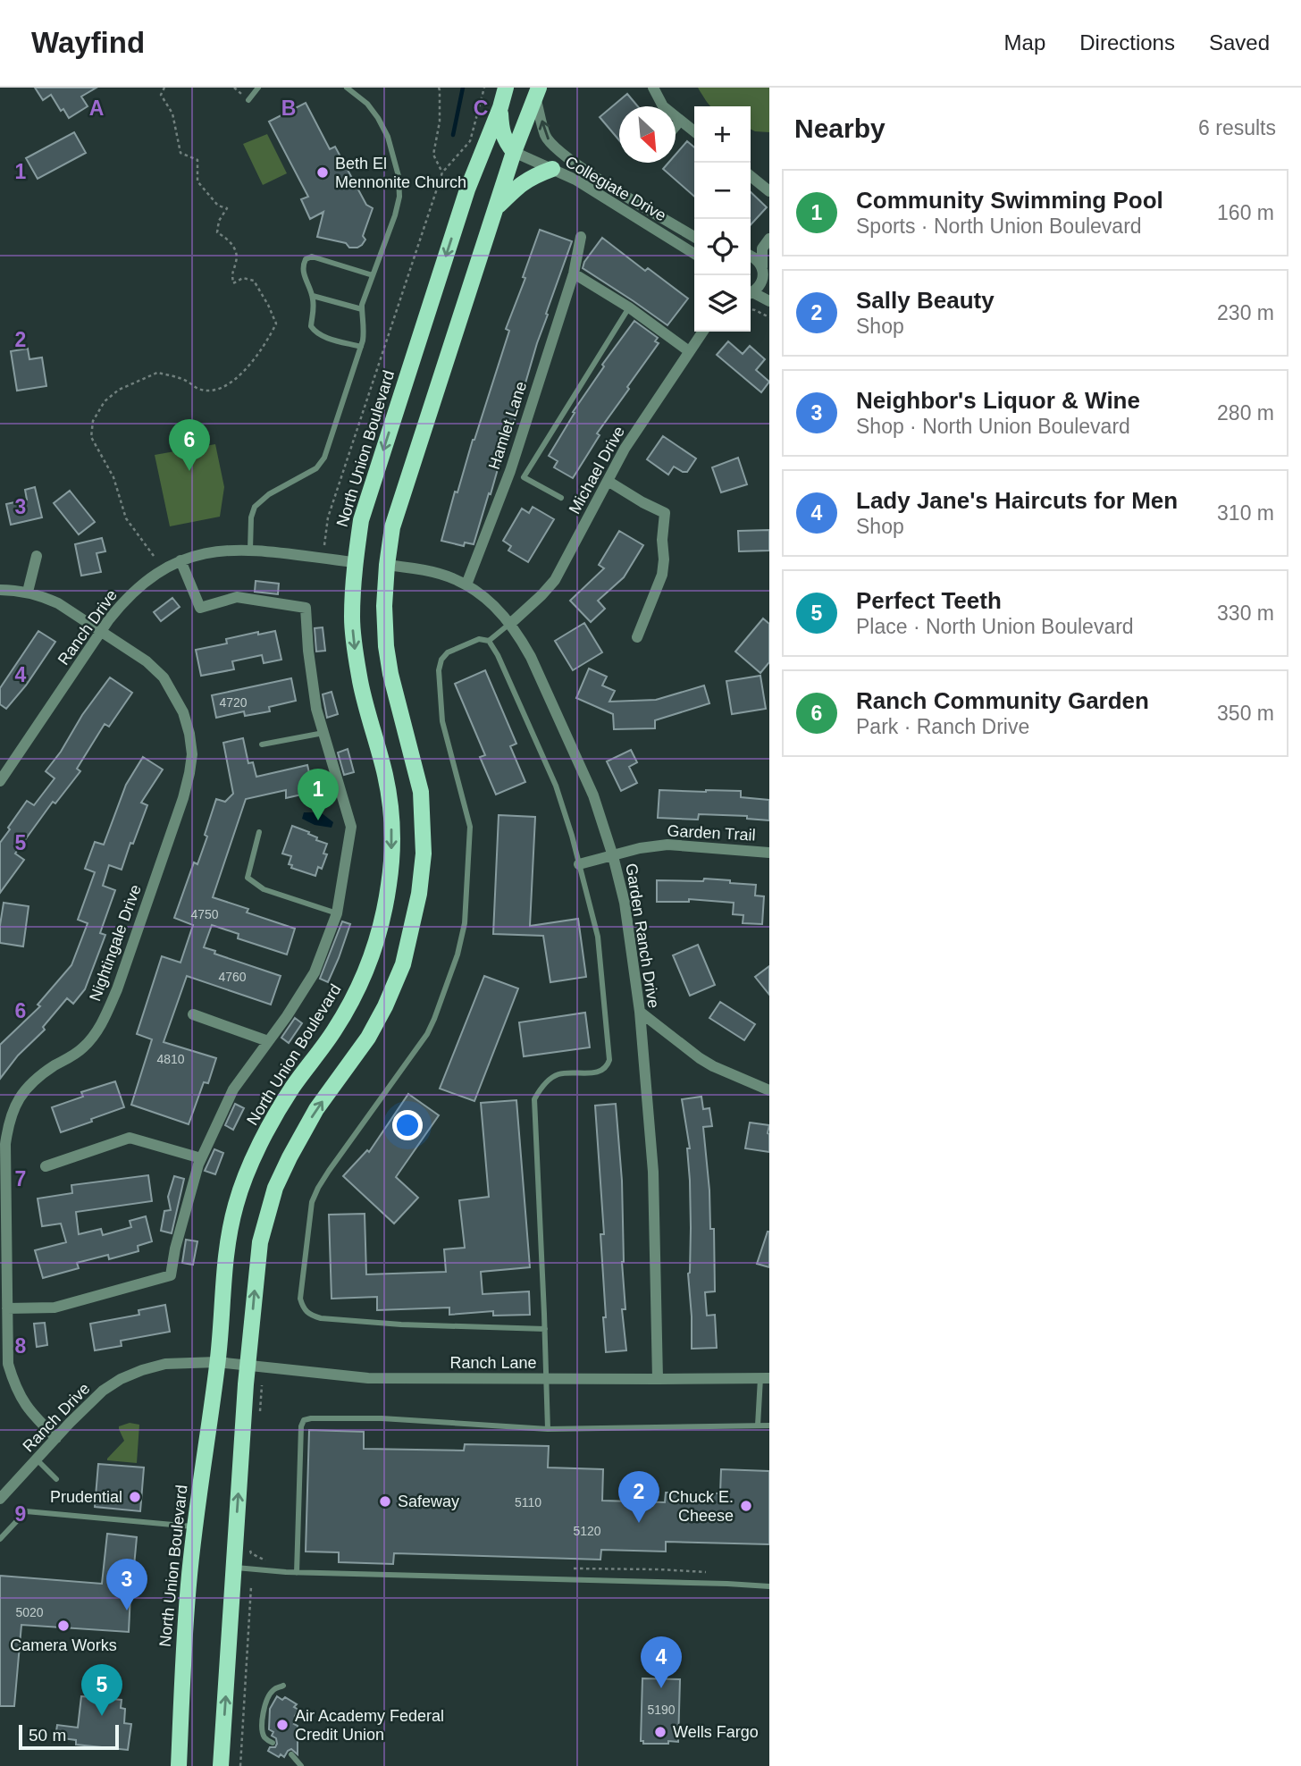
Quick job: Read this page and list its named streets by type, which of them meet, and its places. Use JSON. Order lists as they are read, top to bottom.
{
  "streets": {
    "main road": ["North Union Boulevard"],
    "street": [
      "Collegiate Drive",
      "Hamlet Lane",
      "Michael Drive",
      "Ranch Drive",
      "Garden Trail",
      "Garden Ranch Drive",
      "Nightingale Drive",
      "Ranch Lane"
    ]
  },
  "crossings": [
    ["Hamlet Lane", "Garden Ranch Drive"],
    ["North Union Boulevard", "Ranch Drive"],
    ["North Union Boulevard", "Ranch Lane"],
    ["Michael Drive", "Garden Ranch Drive"],
    ["Ranch Drive", "Nightingale Drive"],
    ["Ranch Drive", "Ranch Lane"],
    ["Garden Trail", "Garden Ranch Drive"],
    ["Garden Ranch Drive", "Ranch Lane"]
  ],
  "places": [
    "Beth El Mennonite Church",
    "Prudential",
    "Safeway",
    "Chuck E. Cheese",
    "Camera Works",
    "Air Academy Federal Credit Union",
    "Wells Fargo"
  ],
  "house_numbers": [
    "4720",
    "4750",
    "4760",
    "4810",
    "5110",
    "5120",
    "5020",
    "5190"
  ],
  "scale_bar": "50 m",
  "north": "bottom right",
  "page": {
    "header": "Wayfind",
    "nav": ["Map", "Directions", "Saved"],
    "heading": ["Nearby", "6 results"],
    "map_buttons": ["+", "−"],
    "list": [
      {
        "mark": "1",
        "name": "Community Swimming Pool",
        "note": "Sports · North Union Boulevard",
        "value": "160 m"
      },
      {
        "mark": "2",
        "name": "Sally Beauty",
        "note": "Shop",
        "value": "230 m"
      },
      {
        "mark": "3",
        "name": "Neighbor's Liquor & Wine",
        "note": "Shop · North Union Boulevard",
        "value": "280 m"
      },
      {
        "mark": "4",
        "name": "Lady Jane's Haircuts for Men",
        "note": "Shop",
        "value": "310 m"
      },
      {
        "mark": "5",
        "name": "Perfect Teeth",
        "note": "Place · North Union Boulevard",
        "value": "330 m"
      },
      {
        "mark": "6",
        "name": "Ranch Community Garden",
        "note": "Park · Ranch Drive",
        "value": "350 m"
      }
    ],
    "pins": [
      "6",
      "1",
      "2",
      "3",
      "4",
      "5"
    ],
    "scale": "50 m"
  },
  "grid": {
    "columns": ["A", "B", "C"],
    "rows": [
      "1",
      "2",
      "3",
      "4",
      "5",
      "6",
      "7",
      "8",
      "9"
    ]
  }
}
